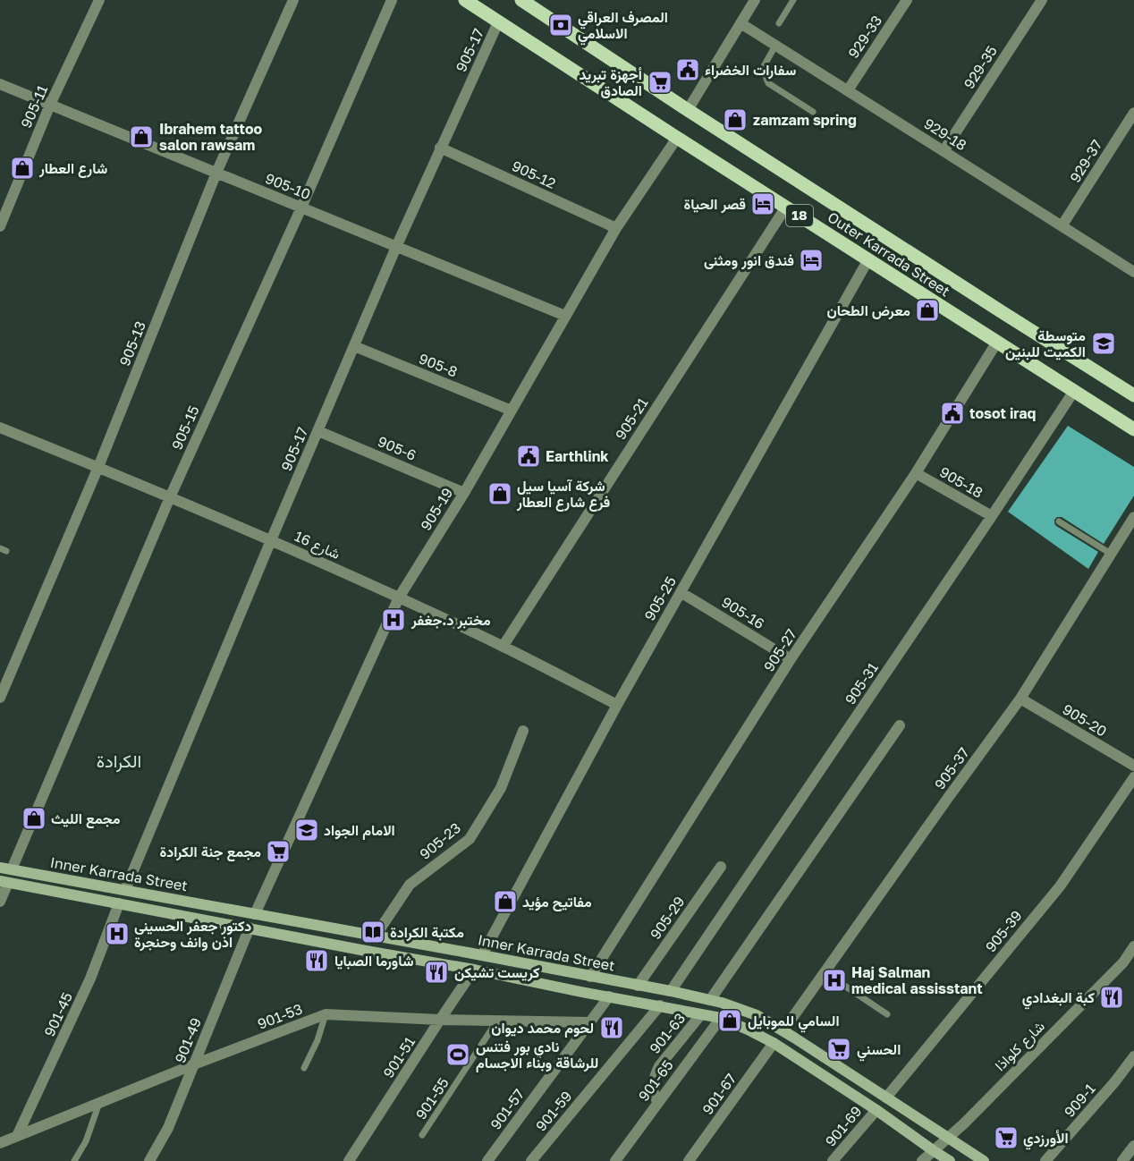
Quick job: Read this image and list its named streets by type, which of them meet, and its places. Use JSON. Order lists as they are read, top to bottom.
{
  "streets": {
    "main road": ["18", "Outer Karrada Street", "Inner Karrada Street"],
    "street": [
      "929-33",
      "905-17",
      "929-35",
      "905-11",
      "929-18",
      "929-37",
      "905-12",
      "905-10",
      "905-13",
      "905-8",
      "905-21",
      "905-15",
      "905-6",
      "905-18",
      "905-19",
      "شارع 16",
      "905-25",
      "905-16",
      "905-27",
      "905-31",
      "905-20",
      "905-37",
      "905-23",
      "905-29",
      "905-39",
      "901-45",
      "901-53",
      "901-63",
      "901-49",
      "شارع كلواذا",
      "901-51",
      "901-65",
      "901-67",
      "909-1",
      "901-57",
      "901-59",
      "901-69"
    ],
    "lane": ["901-55"]
  },
  "crossings": [
    ["929-33", "929-18"],
    ["905-17", "905-12"],
    ["905-17", "905-10"],
    ["905-17", "Outer Karrada Street"],
    ["905-17", "905-8"],
    ["905-17", "905-6"],
    ["905-17", "شارع 16"],
    ["905-17", "Inner Karrada Street"],
    ["929-35", "929-18"],
    ["905-11", "905-10"],
    ["929-18", "929-37"],
    ["905-12", "905-19"],
    ["905-10", "905-13"],
    ["905-10", "905-15"],
    ["905-10", "905-19"],
    ["Outer Karrada Street", "905-21"],
    ["Outer Karrada Street", "905-19"],
    ["Outer Karrada Street", "905-25"],
    ["Outer Karrada Street", "905-27"],
    ["Outer Karrada Street", "905-31"],
    ["905-13", "شارع 16"],
    ["905-8", "905-19"],
    ["905-21", "شارع 16"],
    ["905-15", "شارع 16"],
    ["905-15", "Inner Karrada Street"],
    ["905-6", "905-19"],
    ["905-18", "905-27"],
    ["905-18", "905-31"],
    ["905-19", "شارع 16"],
    ["905-19", "Inner Karrada Street"],
    ["شارع 16", "905-25"],
    ["905-25", "905-16"],
    ["905-25", "Inner Karrada Street"],
    ["905-16", "905-27"],
    ["905-27", "Inner Karrada Street"],
    ["905-31", "Inner Karrada Street"],
    ["905-20", "905-37"],
    ["905-37", "Inner Karrada Street"],
    ["905-23", "Inner Karrada Street"],
    ["Inner Karrada Street", "905-29"],
    ["Inner Karrada Street", "905-39"],
    ["Inner Karrada Street", "901-45"],
    ["Inner Karrada Street", "901-63"],
    ["Inner Karrada Street", "901-49"],
    ["Inner Karrada Street", "شارع كلواذا"],
    ["Inner Karrada Street", "901-51"],
    ["Inner Karrada Street", "901-65"],
    ["Inner Karrada Street", "901-67"],
    ["Inner Karrada Street", "901-57"],
    ["Inner Karrada Street", "901-59"],
    ["Inner Karrada Street", "901-69"],
    ["901-45", "901-53"],
    ["901-53", "901-49"],
    ["901-53", "901-51"],
    ["901-53", "901-55"],
    ["901-53", "901-57"],
    ["901-63", "901-65"]
  ],
  "districts": ["الكرادة"],
  "places": {
    "bank": ["المصرف العراقي الاسلامي"],
    "public building": ["سفارات الخضراء", "tosot iraq", "Earthlink"],
    "supermarket": [
      "أجهزة تبريد الصادق",
      "مجمع جنة الكرادة",
      "الحسني",
      "الأورزدي"
    ],
    "shop": [
      "zamzam spring",
      "Ibrahem tattoo salon rawsam",
      "شارع العطار",
      "معرض الطحان",
      "شركة آسيا سيل فرع شارع العطار",
      "مجمع الليث",
      "مفاتيح مؤيد",
      "السامي للموبايل"
    ],
    "hotel": ["قصر الحياة", "فندق انور ومثنى"],
    "school or university": ["متوسطة الكميت للبنين", "الامام الجواد"],
    "hospital": ["مختبر د.جغفر", "دكتور جعفر الحسيني اذن وانف وحنجرة", "Haj Salman medical assisstant"],
    "library": ["مكتبة الكرادة"],
    "restaurant": [
      "شاورما الصبايا",
      "كريست تشيكن",
      "كبة البغدادي",
      "لحوم محمد ديوان"
    ],
    "sports": ["نادي بور فتنس للرشاقة وبناء الاجسام"]
  }
}
